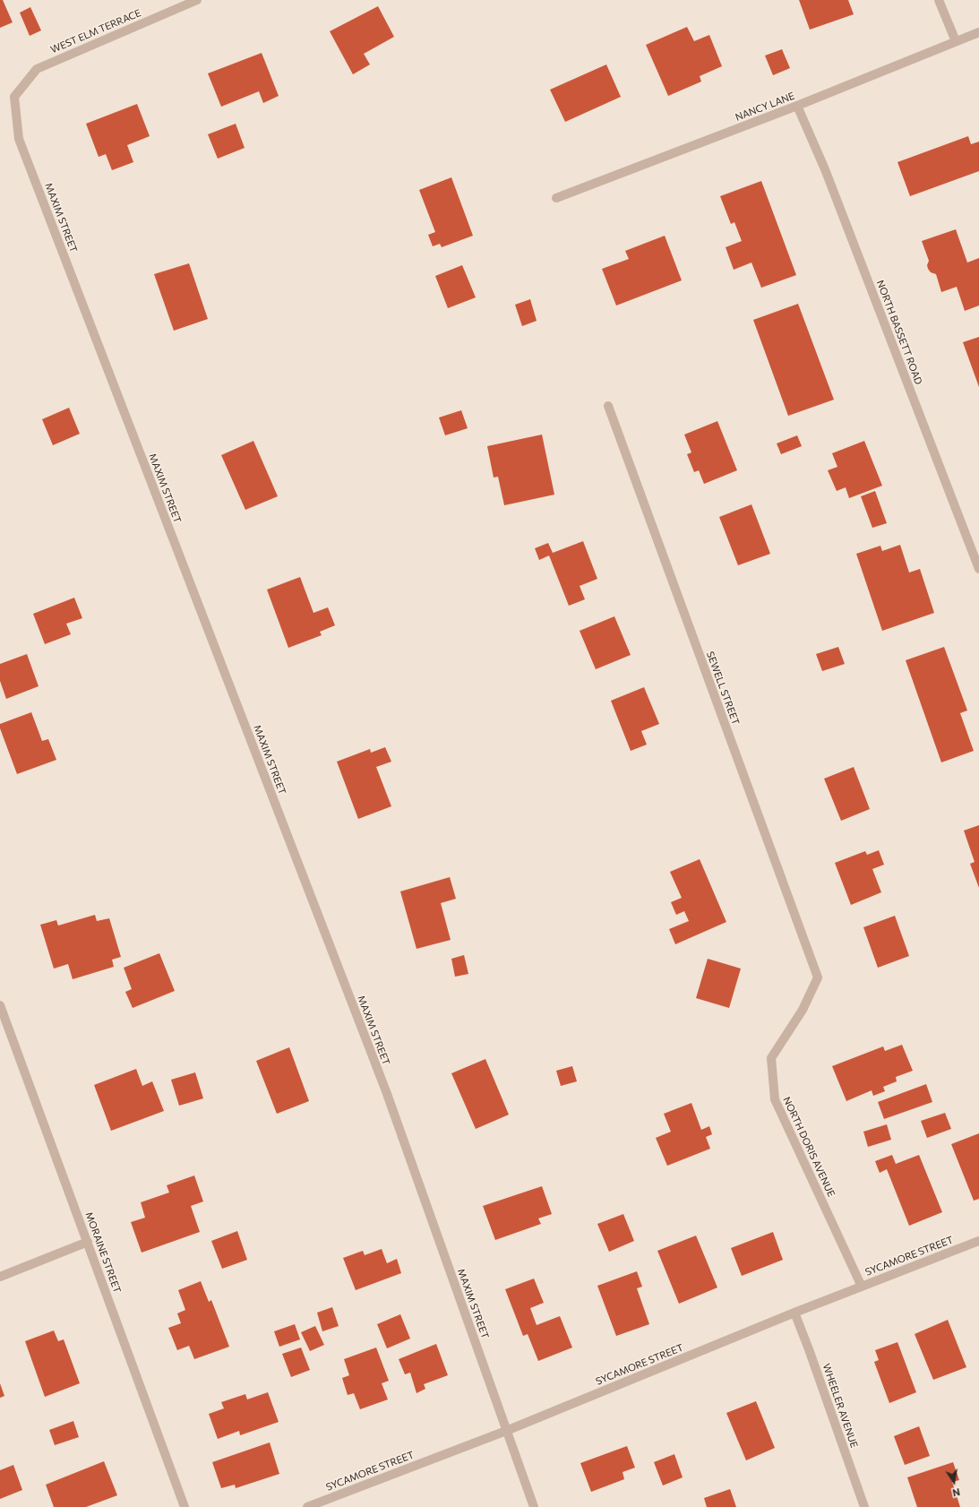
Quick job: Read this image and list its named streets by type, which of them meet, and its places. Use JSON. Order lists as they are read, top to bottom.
{
  "streets": {
    "street": [
      "WEST ELM TERRACE",
      "NANCY LANE",
      "MAXIM STREET",
      "NORTH BASSETT ROAD",
      "SEWELL STREET",
      "NORTH DORIS AVENUE",
      "MORAINE STREET",
      "SYCAMORE STREET",
      "WHEELER AVENUE"
    ]
  },
  "crossings": [
    ["WEST ELM TERRACE", "MAXIM STREET"],
    ["NANCY LANE", "NORTH BASSETT ROAD"],
    ["MAXIM STREET", "SYCAMORE STREET"],
    ["SEWELL STREET", "NORTH DORIS AVENUE"],
    ["NORTH DORIS AVENUE", "SYCAMORE STREET"],
    ["SYCAMORE STREET", "WHEELER AVENUE"]
  ],
  "north": "bottom"
}
